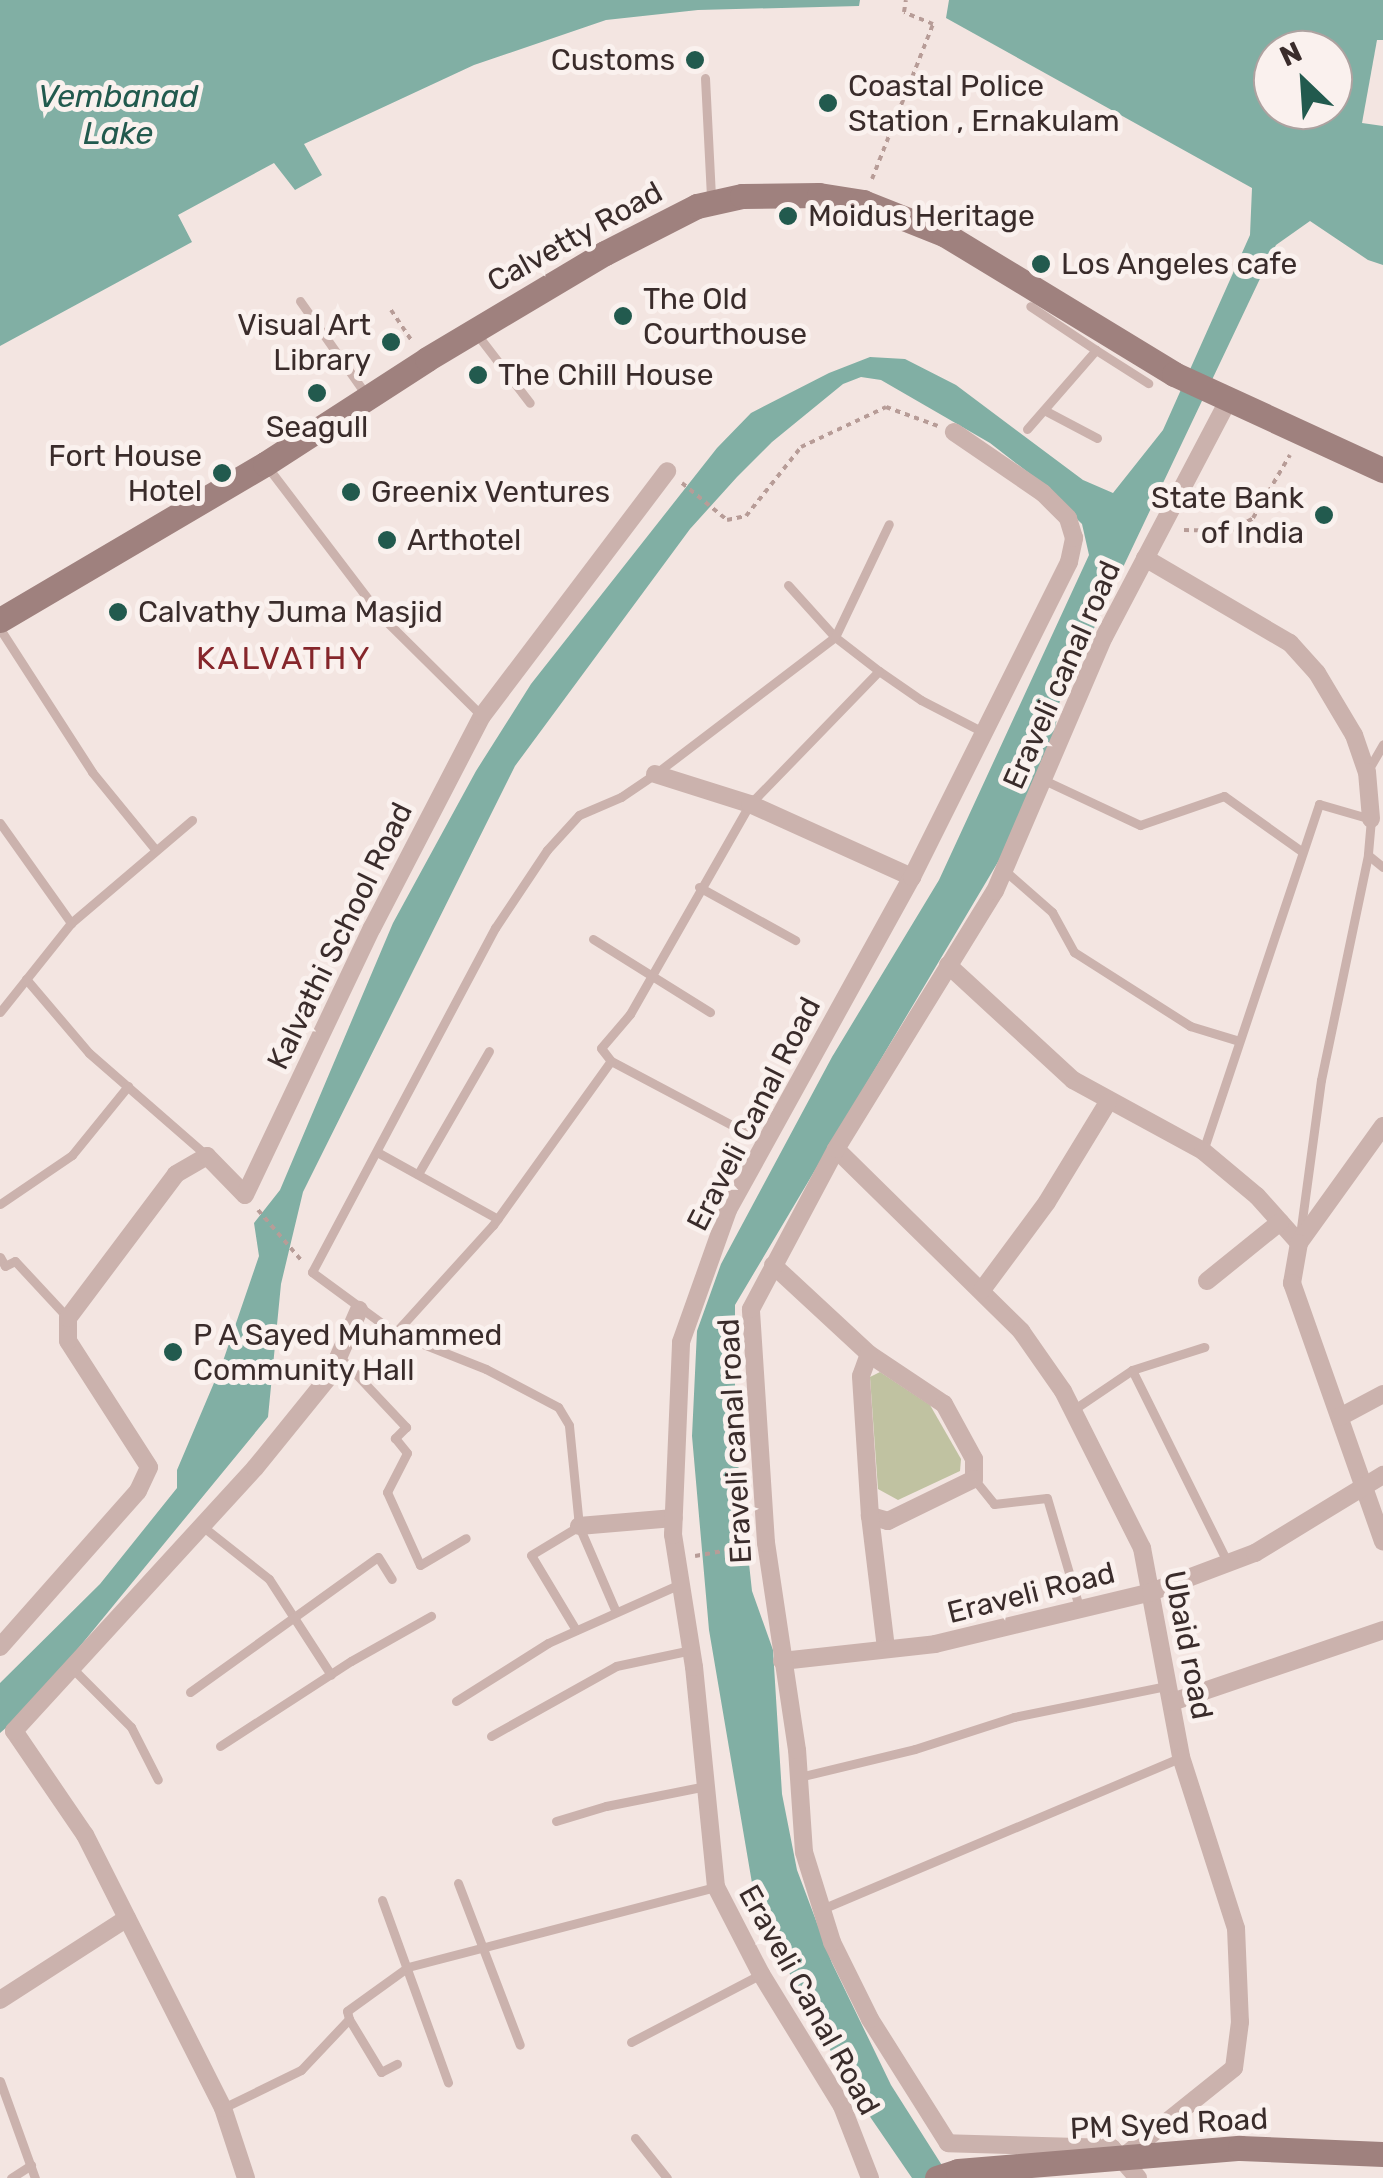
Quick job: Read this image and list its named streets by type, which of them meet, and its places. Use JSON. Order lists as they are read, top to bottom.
{
  "streets": {
    "street": [
      "Calvetty Road",
      "Eraveli canal road",
      "Kalvathi School Road",
      "Eraveli Canal Road",
      "Eraveli Road",
      "Ubaid road",
      "PM Syed Road"
    ]
  },
  "crossings": [
    ["Calvetty Road", "Eraveli canal road"],
    ["Eraveli canal road", "Eraveli Road"],
    ["Eraveli canal road", "Ubaid road"],
    ["Eraveli canal road", "PM Syed Road"],
    ["Eraveli Road", "Ubaid road"],
    ["Ubaid road", "PM Syed Road"]
  ],
  "districts": ["KALVATHY"],
  "water": ["Vembanad Lake"],
  "places": [
    "Customs",
    "Coastal Police Station , Ernakulam",
    "Moidus Heritage",
    "Los Angeles cafe",
    "The Old Courthouse",
    "Visual Art Library",
    "The Chill House",
    "Seagull",
    "Fort House Hotel",
    "Greenix Ventures",
    "State Bank of India",
    "Arthotel",
    "Calvathy Juma Masjid",
    "P A Sayed Muhammed Community Hall"
  ],
  "north": "top left"
}
